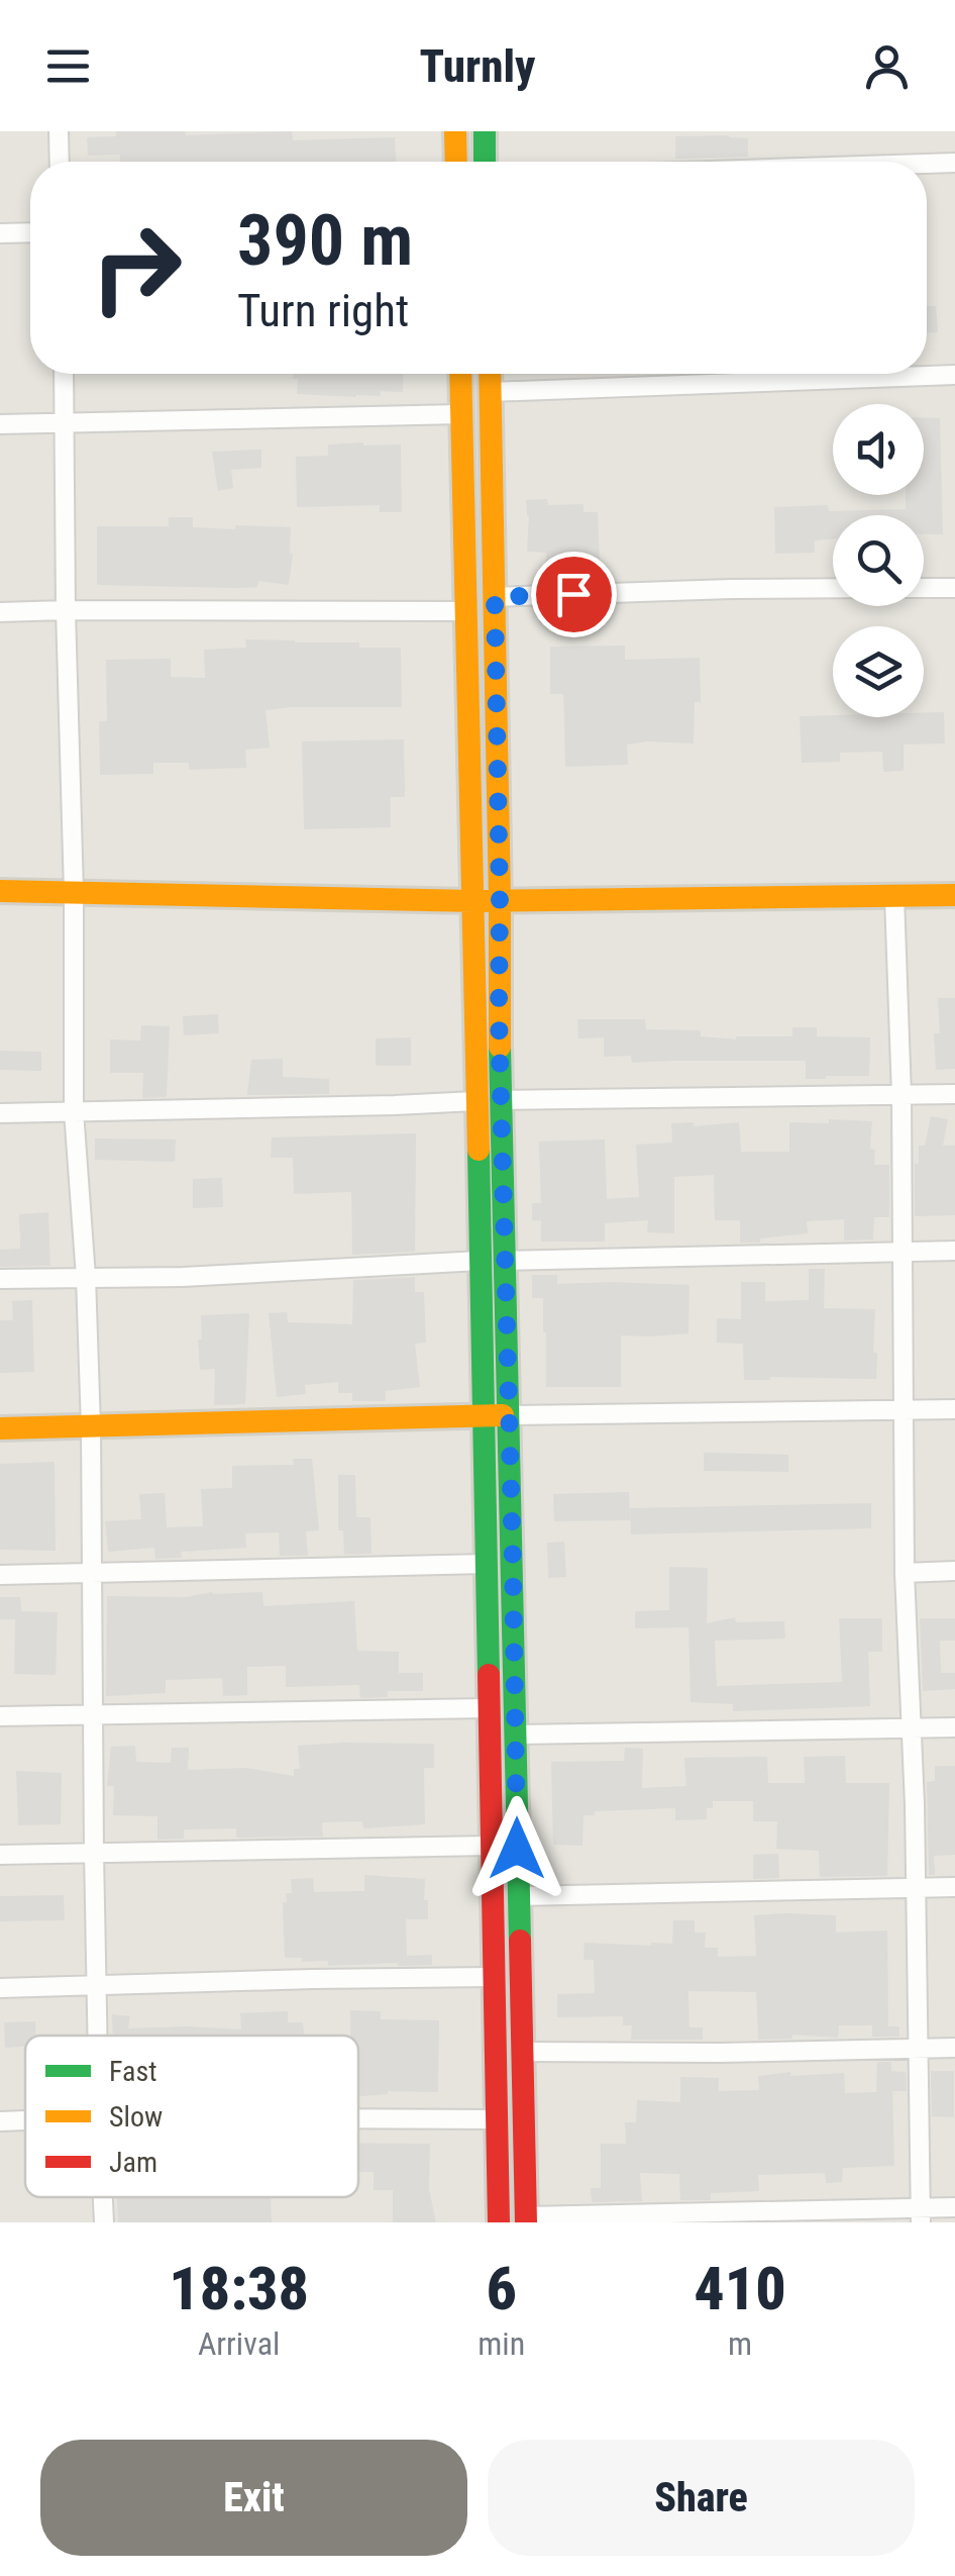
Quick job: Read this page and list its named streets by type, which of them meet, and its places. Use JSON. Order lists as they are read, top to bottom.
{
  "legend": ["Fast", "Slow", "Jam"],
  "page": {
    "header": "Turnly",
    "turn": ["390 m", "Turn right"],
    "eta": [
      "18:38",
      "Arrival",
      "6",
      "min",
      "410",
      "m"
    ],
    "buttons": ["Exit", "Share"]
  }
}
